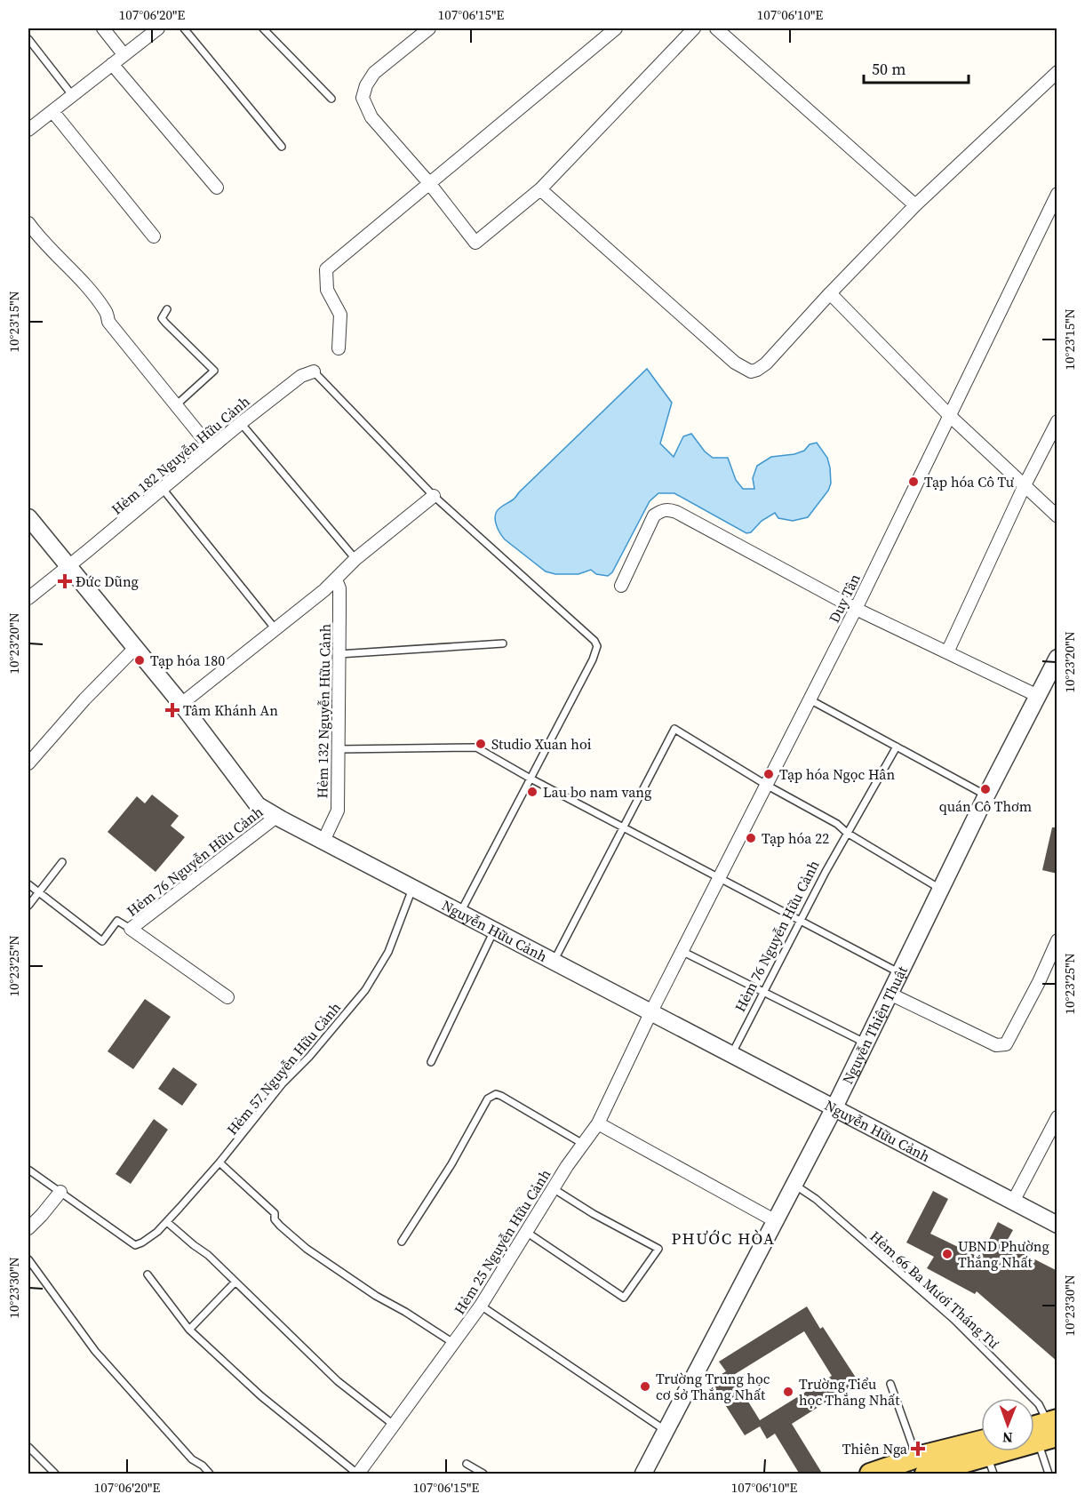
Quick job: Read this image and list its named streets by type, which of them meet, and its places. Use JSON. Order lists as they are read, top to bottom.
{
  "streets": {
    "street": [
      "Hẻm 182 Nguyễn Hữu Cảnh",
      "Duy Tân",
      "Hẻm 132 Nguyễn Hữu Cảnh",
      "Hẻm 76 Nguyễn Hữu Cảnh",
      "Nguyễn Hữu Cảnh",
      "Nguyễn Thiện Thuật",
      "Hẻm 25 Nguyễn Hữu Cảnh"
    ],
    "lane": ["Hẻm 57 Nguyễn Hữu Cảnh", "Hẻm 66 Ba Mươi Tháng Tư"]
  },
  "crossings": [
    ["Hẻm 182 Nguyễn Hữu Cảnh", "Nguyễn Hữu Cảnh"],
    ["Duy Tân", "Nguyễn Hữu Cảnh"],
    ["Duy Tân", "Hẻm 25 Nguyễn Hữu Cảnh"],
    ["Hẻm 132 Nguyễn Hữu Cảnh", "Nguyễn Hữu Cảnh"],
    ["Hẻm 76 Nguyễn Hữu Cảnh", "Nguyễn Hữu Cảnh"],
    ["Nguyễn Hữu Cảnh", "Nguyễn Thiện Thuật"],
    ["Nguyễn Hữu Cảnh", "Hẻm 57 Nguyễn Hữu Cảnh"],
    ["Nguyễn Hữu Cảnh", "Hẻm 25 Nguyễn Hữu Cảnh"],
    ["Nguyễn Thiện Thuật", "Hẻm 66 Ba Mươi Tháng Tư"]
  ],
  "districts": ["PHƯỚC HÒA"],
  "places": {
    "other": [
      "Tạp hóa Cô Tư",
      "Tạp hóa 180",
      "Studio Xuan hoi",
      "Tạp hóa Ngọc Hân",
      "quán Cô Thơm",
      "Lau bo nam vang",
      "Tạp hóa 22",
      "UBND Phường Thắng Nhất",
      "Trường Trung học cơ sở Thắng Nhất",
      "Trường Tiểu học Thắng Nhất"
    ],
    "health": ["Đức Dũng", "Tâm Khánh An", "Thiên Nga"]
  },
  "scale_bar": "50 m",
  "north": "bottom",
  "coordinates": [
    "107°06'20\"E",
    "107°06'15\"E",
    "107°06'10\"E",
    "10°23'15\"N",
    "10°23'20\"N",
    "10°23'25\"N",
    "10°23'30\"N"
  ]
}
